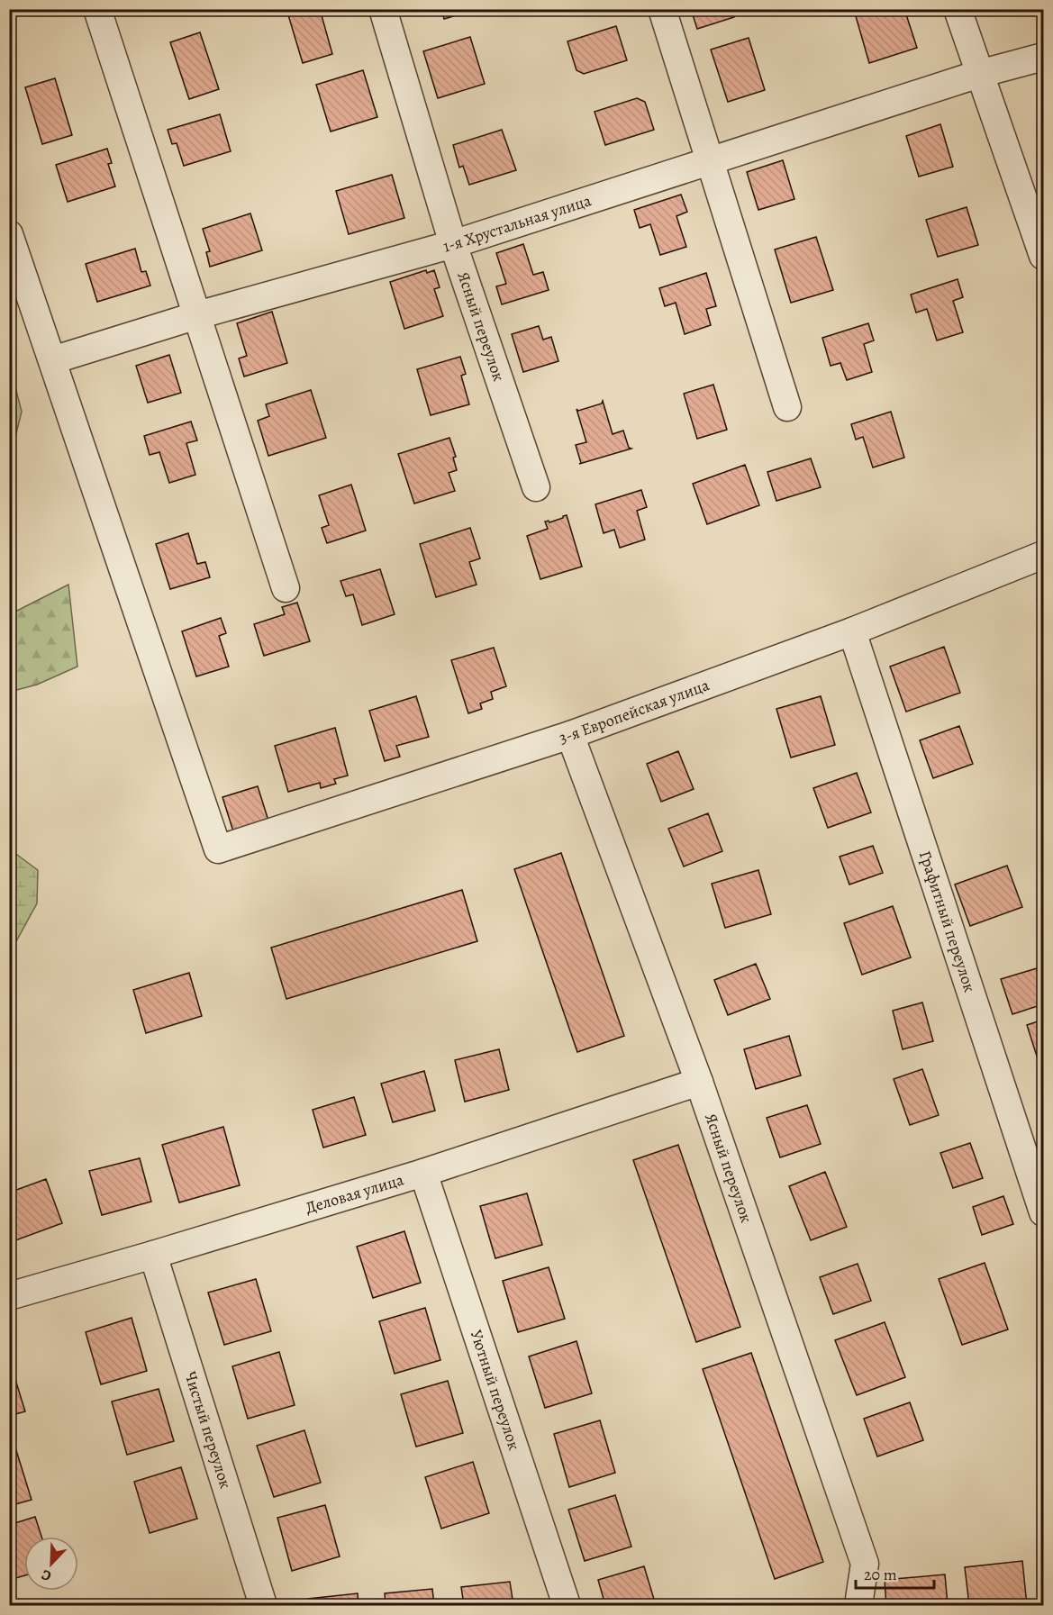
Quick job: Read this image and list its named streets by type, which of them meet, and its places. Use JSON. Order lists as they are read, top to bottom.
{
  "streets": {
    "street": [
      "1-я Хрустальная улица",
      "Ясный переулок",
      "3-я Европейская улица",
      "Графитный переулок",
      "Деловая улица",
      "Уютный переулок",
      "Чистый переулок"
    ]
  },
  "crossings": [
    ["1-я Хрустальная улица", "Ясный переулок"],
    ["1-я Хрустальная улица", "3-я Европейская улица"],
    ["Ясный переулок", "3-я Европейская улица"],
    ["Ясный переулок", "Деловая улица"],
    ["3-я Европейская улица", "Графитный переулок"],
    ["Деловая улица", "Уютный переулок"],
    ["Деловая улица", "Чистый переулок"]
  ],
  "scale_bar": "20 m",
  "north": "bottom left"
}
